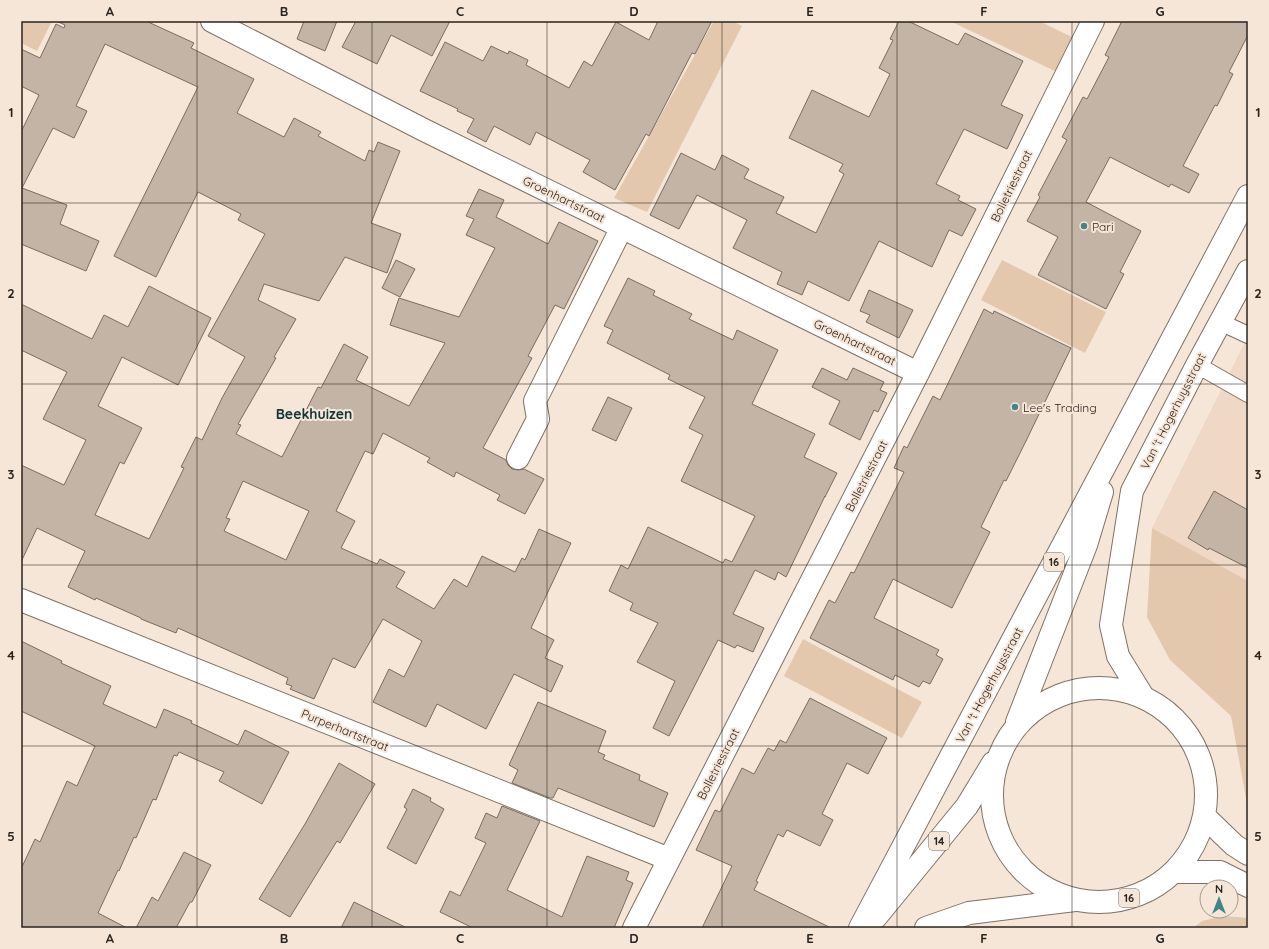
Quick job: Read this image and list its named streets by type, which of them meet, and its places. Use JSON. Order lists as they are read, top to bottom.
{
  "streets": {
    "main road": [
      "Bolletriestraat",
      "Groenhartstraat",
      "Van 't Hogerhuysstraat",
      "16",
      "Purperhartstraat",
      "14"
    ]
  },
  "crossings": [
    ["Bolletriestraat", "Groenhartstraat"],
    ["Bolletriestraat", "Purperhartstraat"],
    ["Van 't Hogerhuysstraat", "16"],
    ["16", "14"]
  ],
  "districts": ["Beekhuizen"],
  "places": ["Pari", "Lee's Trading"],
  "north": "top",
  "grid": {
    "columns": [
      "A",
      "B",
      "C",
      "D",
      "E",
      "F",
      "G"
    ],
    "rows": [
      "1",
      "2",
      "3",
      "4",
      "5"
    ]
  }
}
